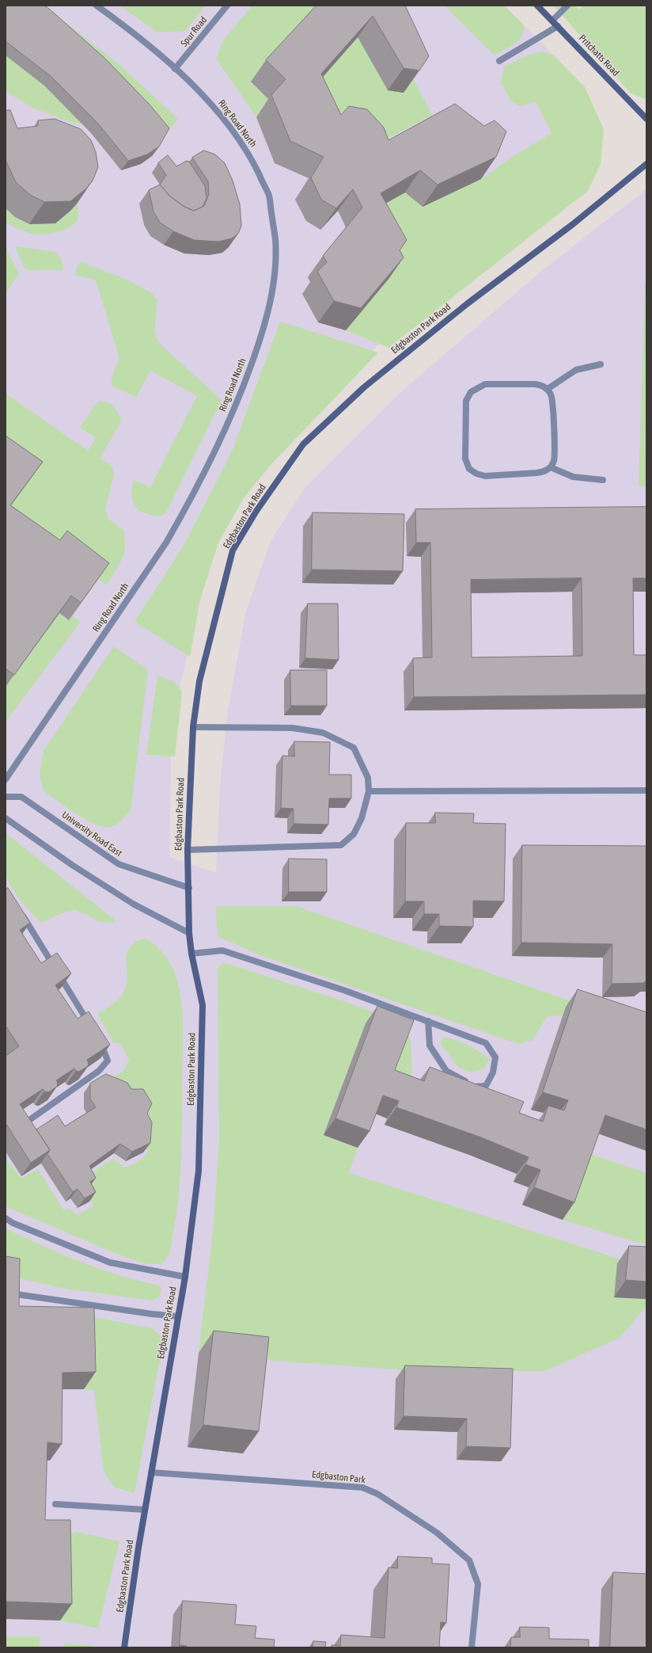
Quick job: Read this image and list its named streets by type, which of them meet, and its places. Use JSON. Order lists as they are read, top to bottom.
{
  "streets": {
    "street": ["Pritchatts Road", "Edgbaston Park Road"],
    "lane": [
      "Spur Road",
      "Ring Road North",
      "University Road East",
      "Edgbaston Park"
    ]
  },
  "crossings": [
    ["Spur Road", "Ring Road North"],
    ["Edgbaston Park Road", "University Road East"],
    ["Edgbaston Park Road", "Edgbaston Park"]
  ]
}
